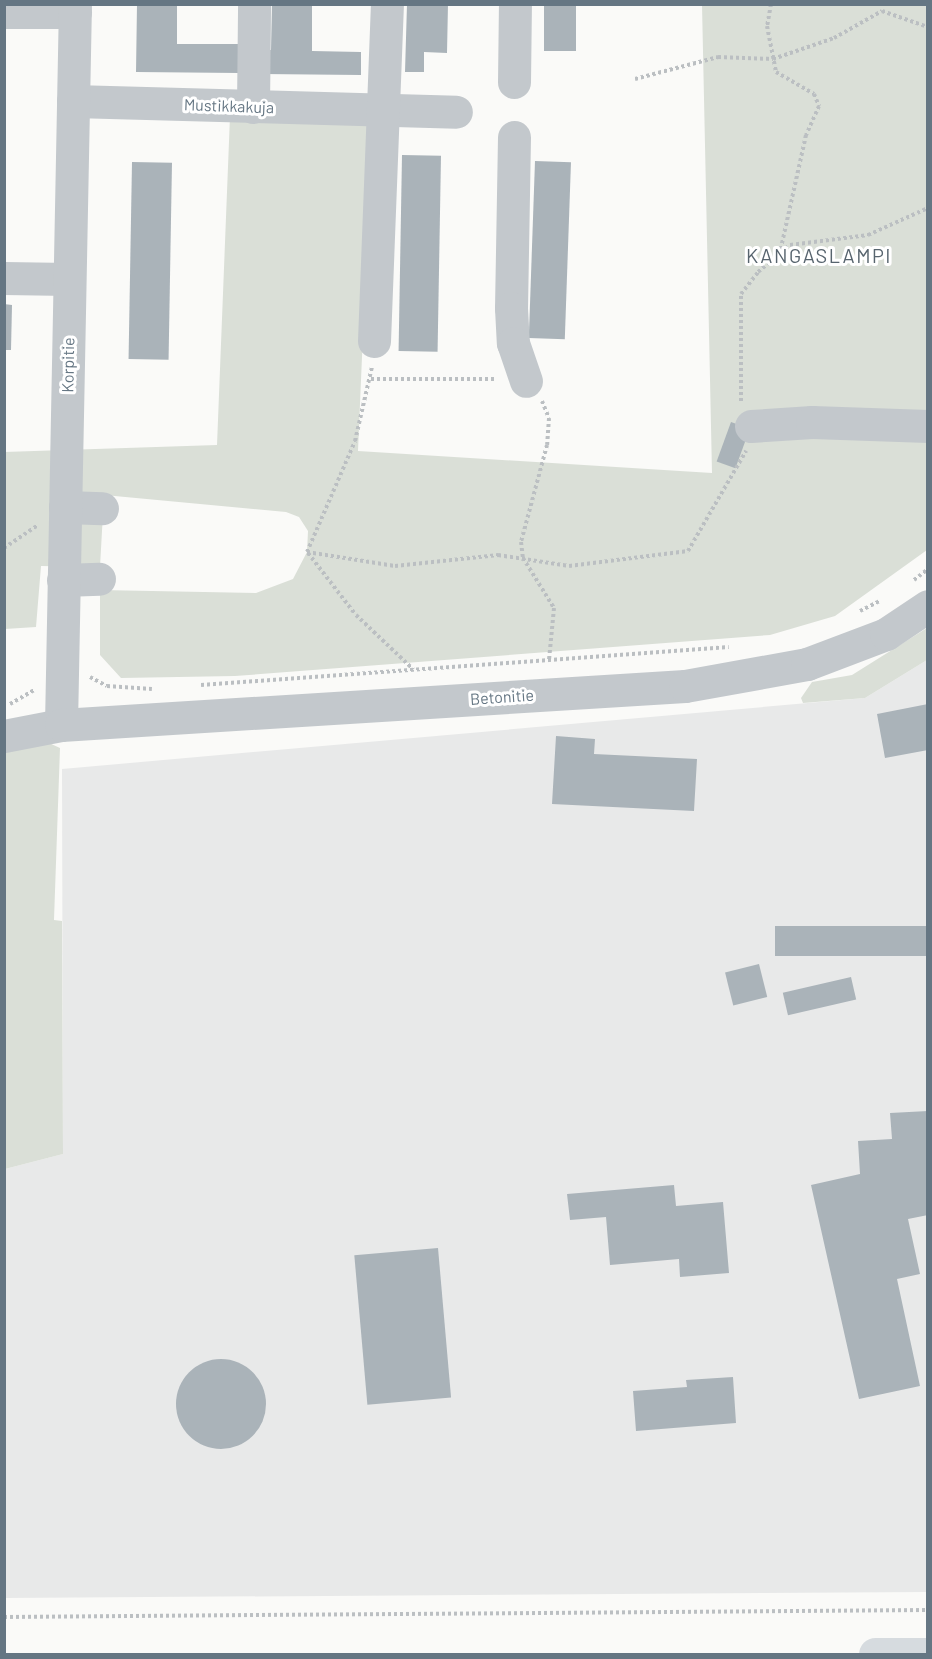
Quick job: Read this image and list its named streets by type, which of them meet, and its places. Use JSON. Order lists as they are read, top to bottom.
{
  "streets": {
    "street": ["Mustikkakuja", "Korpitie", "Betonitie"]
  },
  "crossings": [
    ["Mustikkakuja", "Korpitie"],
    ["Korpitie", "Betonitie"]
  ],
  "districts": ["KANGASLAMPI"]
}
